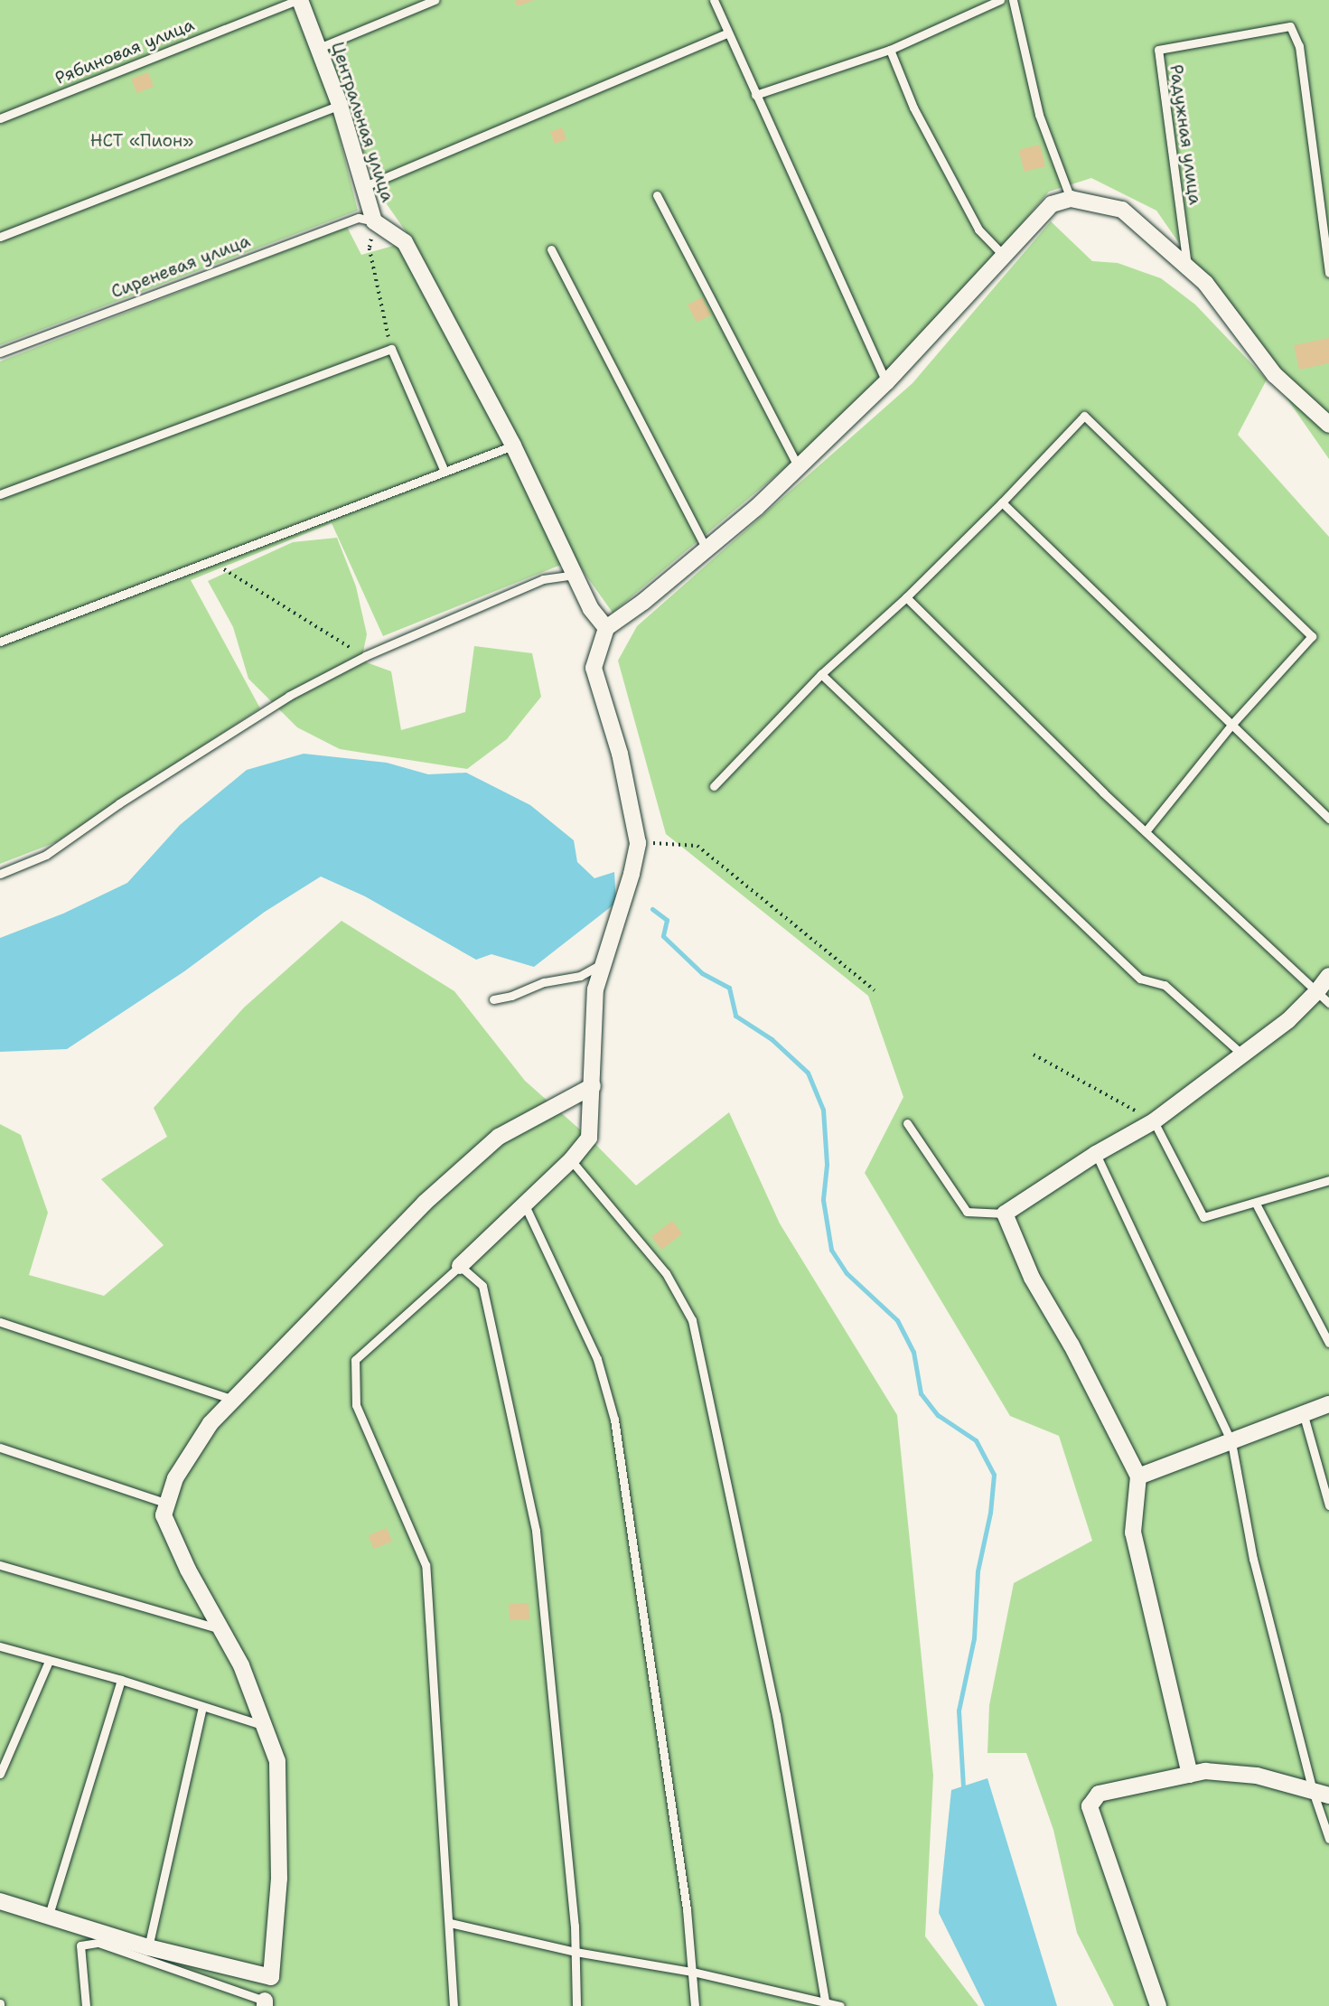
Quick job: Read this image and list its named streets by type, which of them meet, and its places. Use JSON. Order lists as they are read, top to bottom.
{
  "streets": {
    "street": ["Центральная улица"],
    "lane": ["Рябиновая улица", "Радужная улица", "Сиреневая улица"]
  },
  "crossings": [
    ["Рябиновая улица", "Центральная улица"],
    ["Центральная улица", "Сиреневая улица"]
  ],
  "parks": ["НСТ «Пион»"]
}
